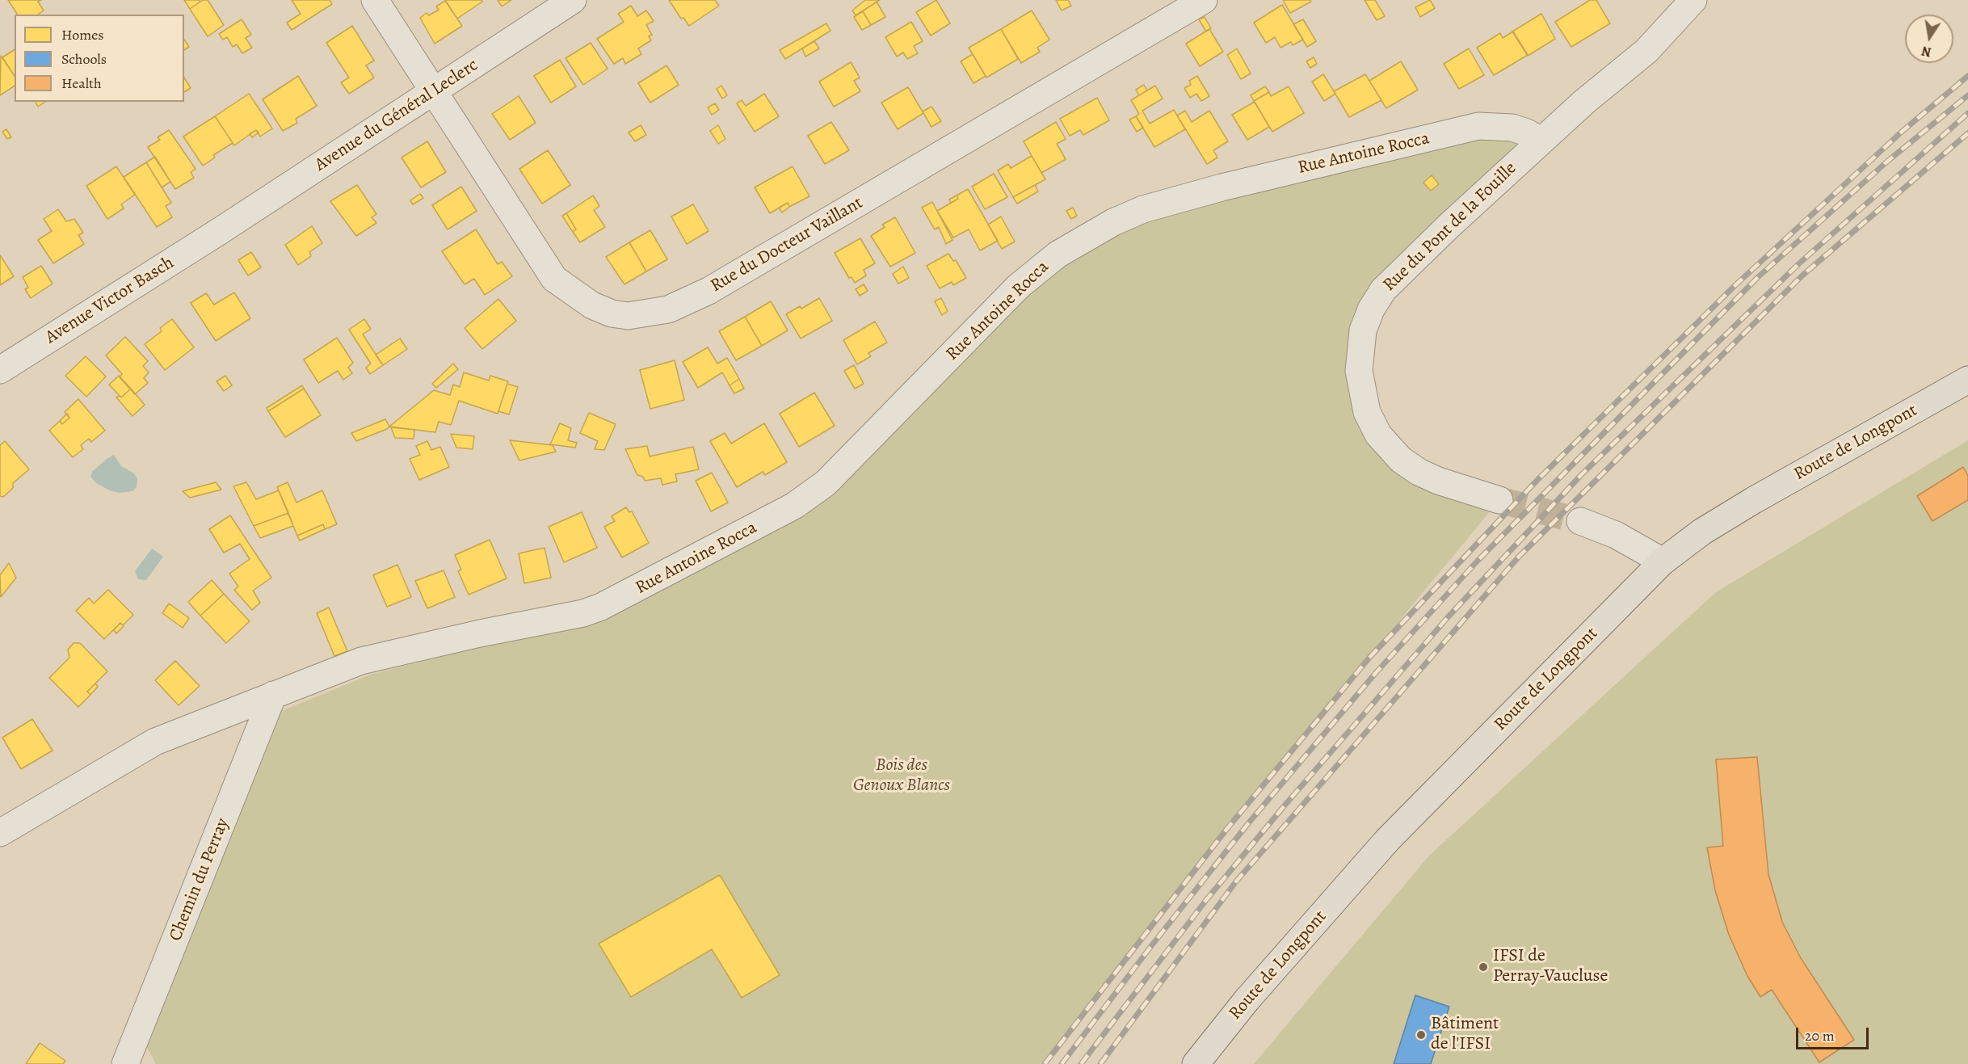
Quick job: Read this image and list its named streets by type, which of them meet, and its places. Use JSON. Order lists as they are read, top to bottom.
{
  "streets": {
    "main road": ["Route de Longpont"],
    "street": [
      "Avenue du Général Leclerc",
      "Rue Antoine Rocca",
      "Rue du Pont de la Fouille",
      "Rue du Docteur Vaillant",
      "Avenue Victor Basch",
      "Chemin du Perray"
    ]
  },
  "crossings": [
    ["Avenue du Général Leclerc", "Rue du Docteur Vaillant"],
    ["Avenue du Général Leclerc", "Avenue Victor Basch"],
    ["Rue Antoine Rocca", "Rue du Pont de la Fouille"],
    ["Rue Antoine Rocca", "Chemin du Perray"]
  ],
  "parks": ["Bois des Genoux Blancs"],
  "places": ["IFSI de Perray-Vaucluse", "Bâtiment de l'IFSI"],
  "legend": ["Homes", "Schools", "Health"],
  "scale_bar": "20 m",
  "north": "bottom"
}
